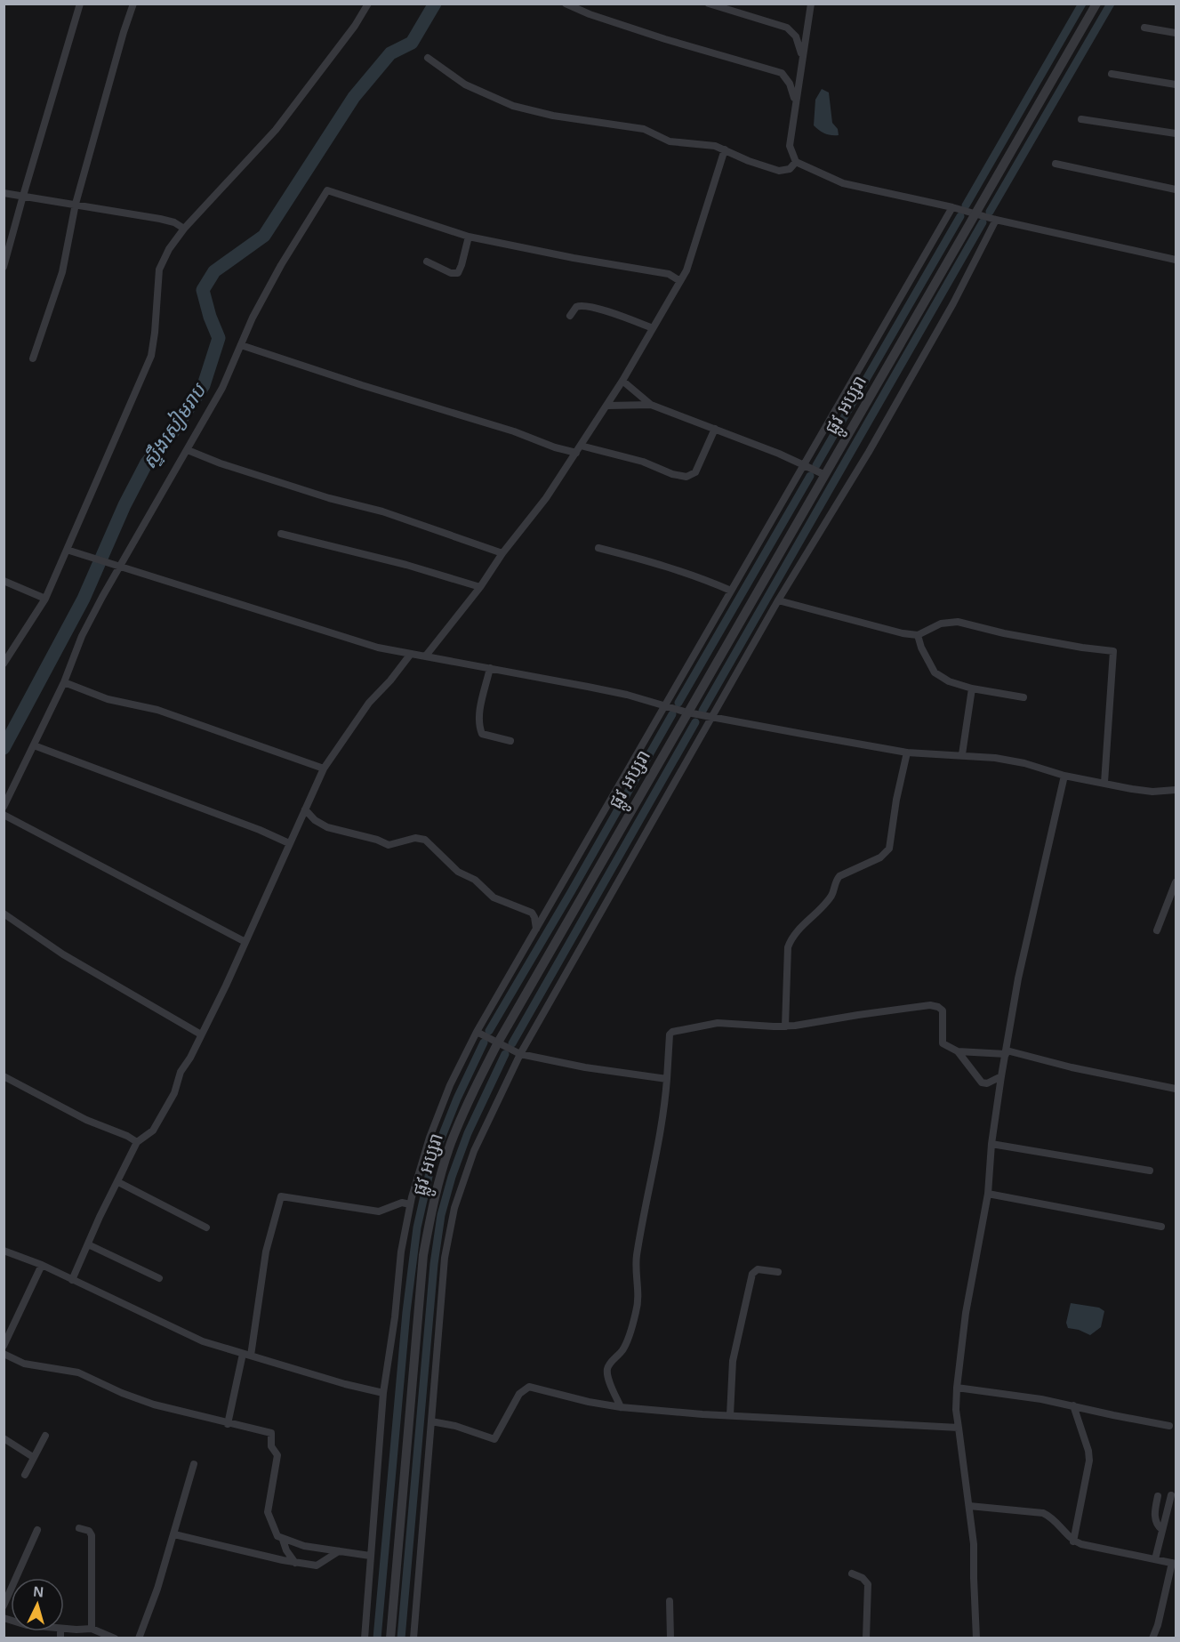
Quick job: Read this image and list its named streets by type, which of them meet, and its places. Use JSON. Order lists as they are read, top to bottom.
{
  "streets": {
    "street": ["ផ្លូវ អប្សរា"]
  },
  "water": ["ស្ទឹងសៀមរាប"],
  "north": "top"
}
